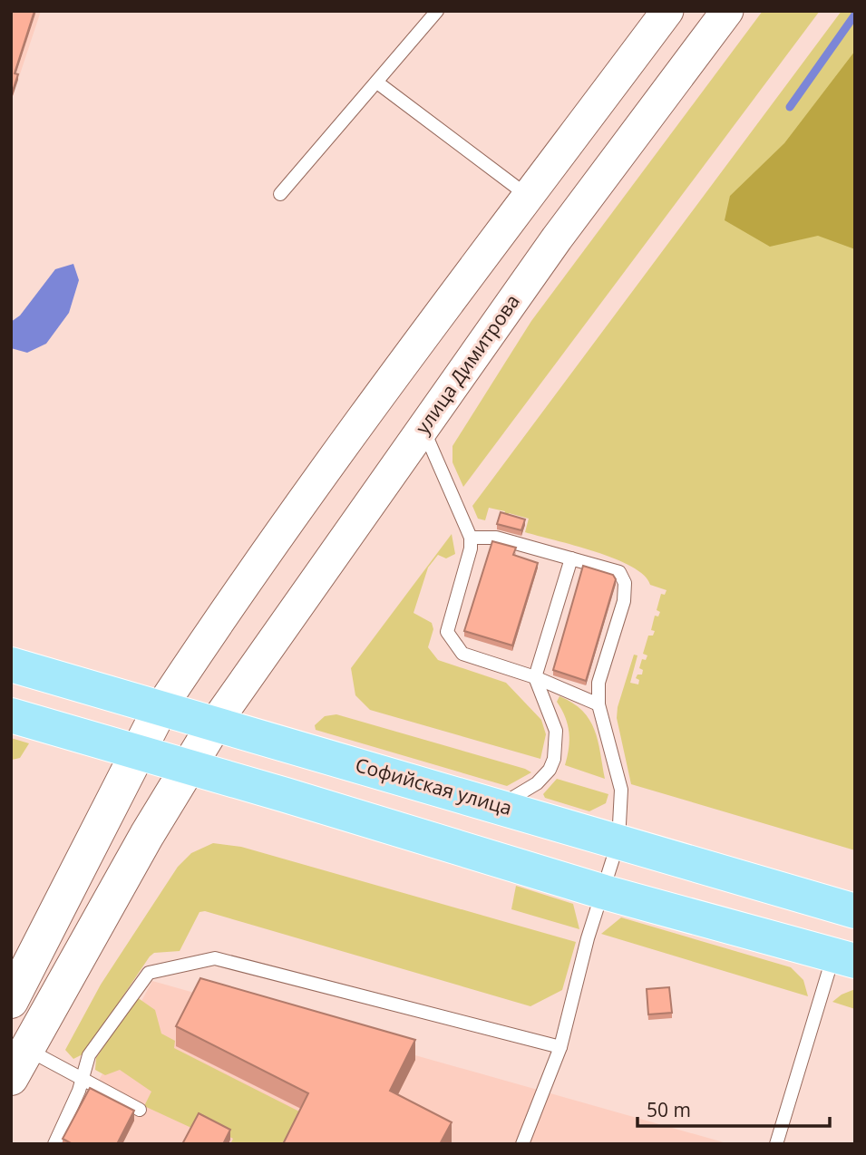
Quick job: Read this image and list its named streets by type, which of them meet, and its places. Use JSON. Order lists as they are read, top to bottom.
{
  "streets": {
    "main road": ["Софийская улица"],
    "street": ["улица Димитрова"]
  },
  "crossings": [
    ["улица Димитрова", "Софийская улица"]
  ],
  "scale_bar": "50 m"
}
